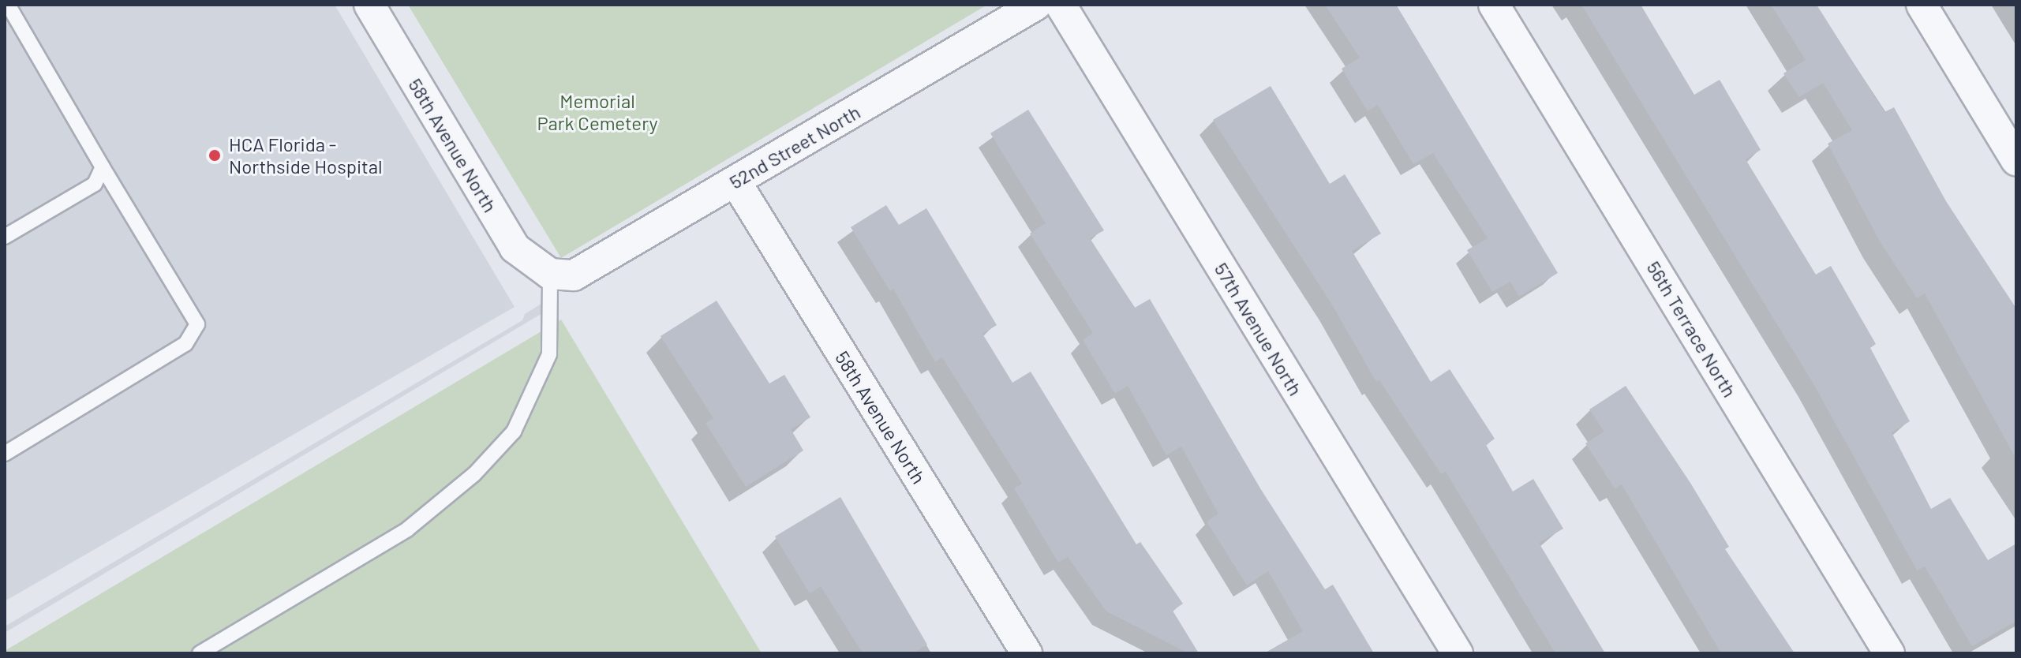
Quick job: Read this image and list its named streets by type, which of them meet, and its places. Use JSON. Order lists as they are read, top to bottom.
{
  "streets": {
    "street": [
      "58th Avenue North",
      "52nd Street North",
      "57th Avenue North",
      "56th Terrace North"
    ]
  },
  "crossings": [
    ["58th Avenue North", "52nd Street North"]
  ],
  "parks": ["Memorial Park Cemetery"],
  "places": ["HCA Florida - Northside Hospital"]
}
